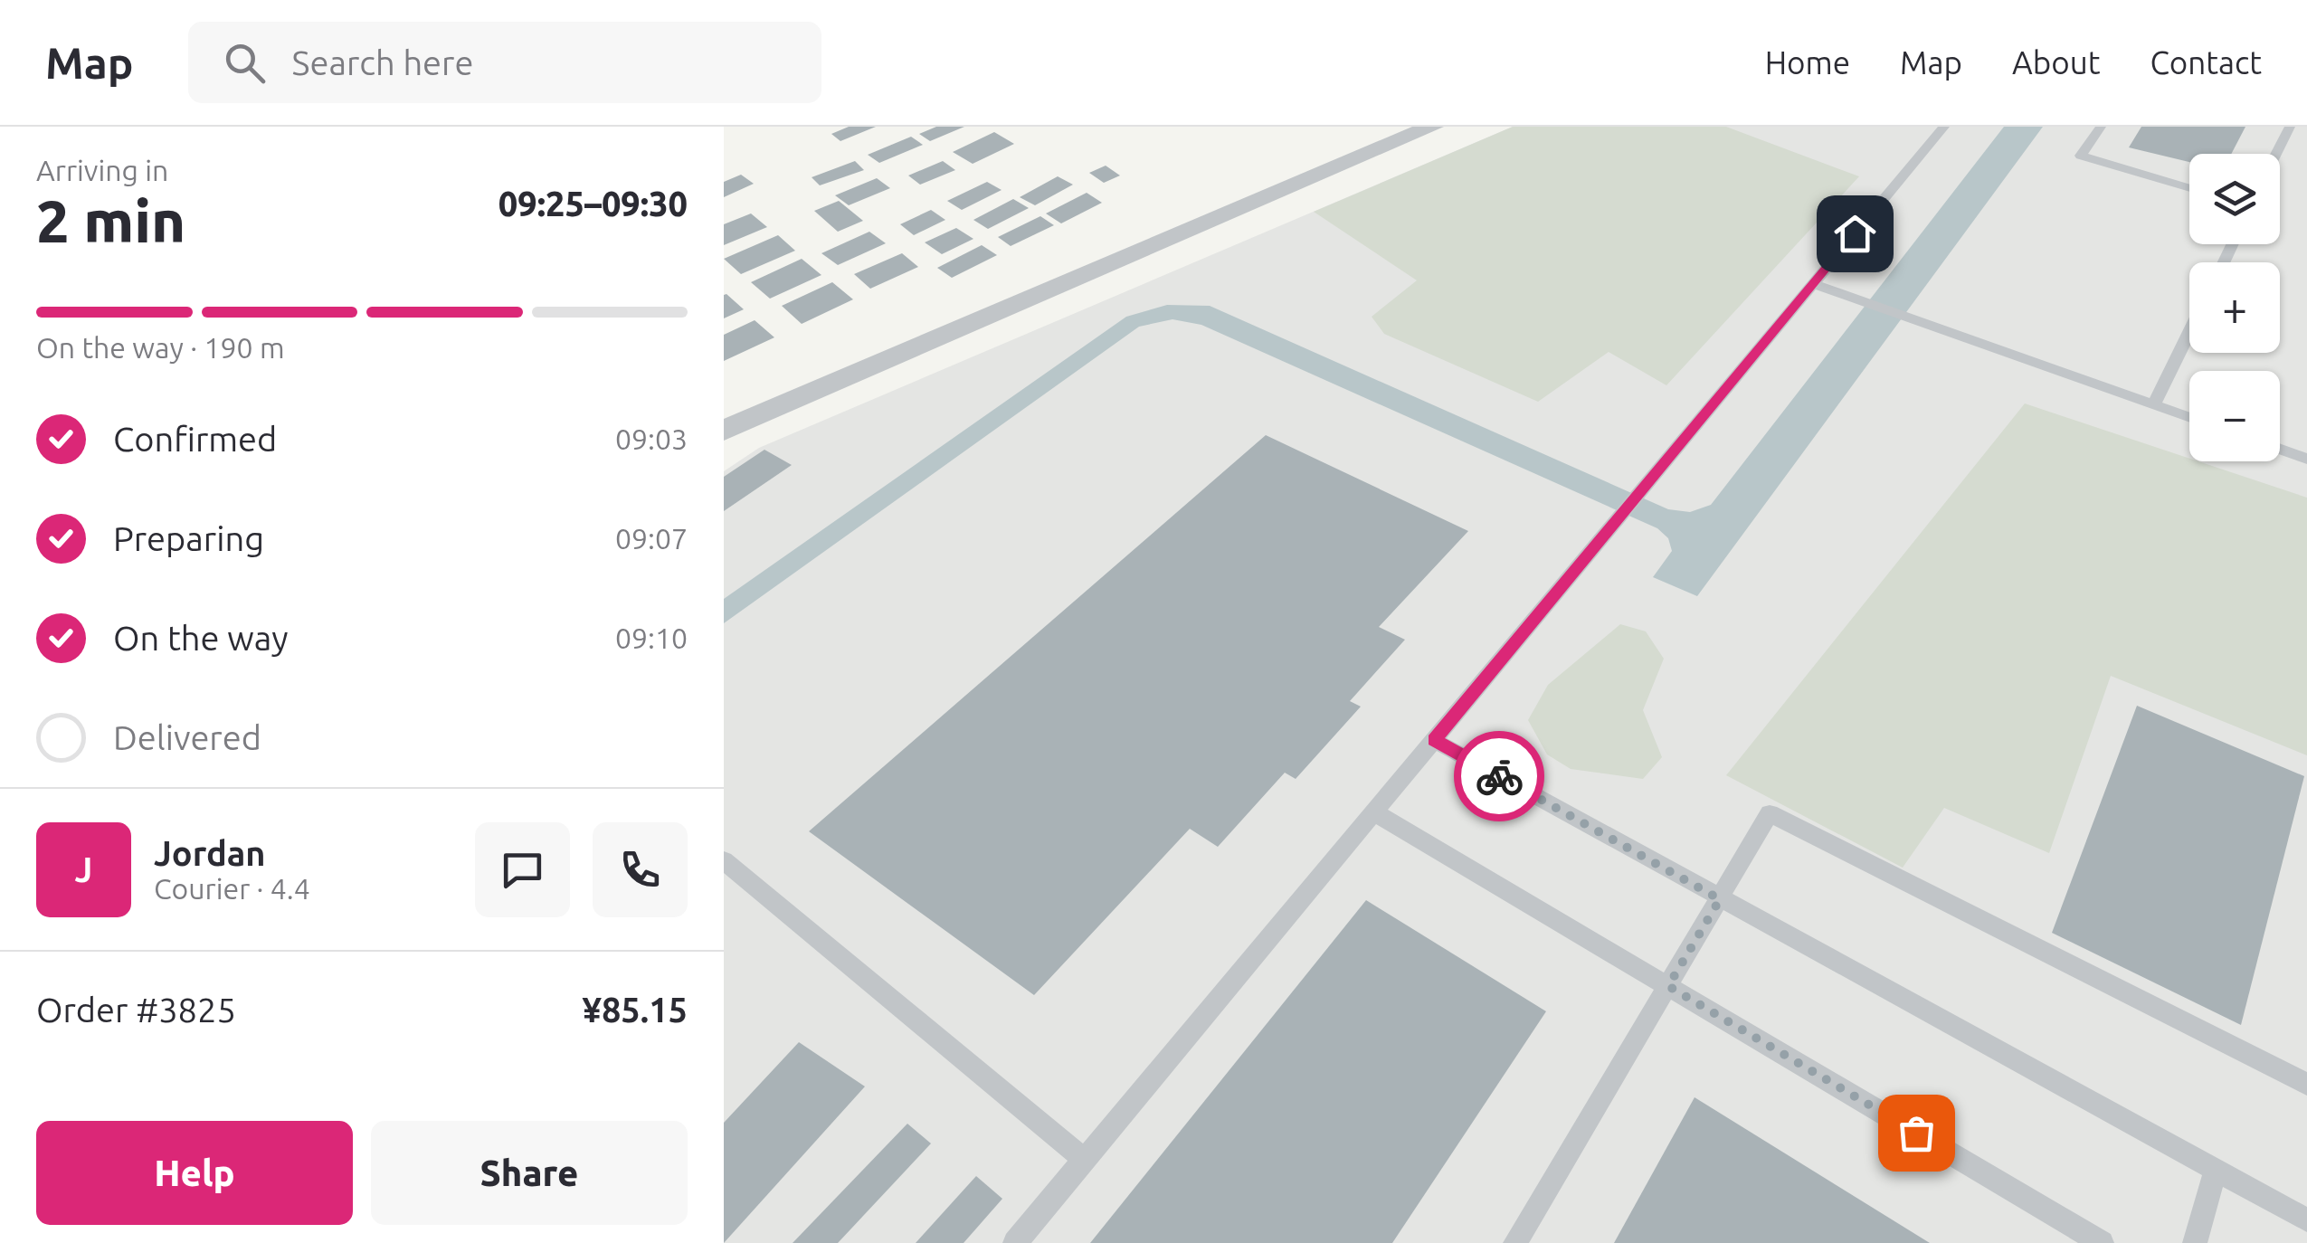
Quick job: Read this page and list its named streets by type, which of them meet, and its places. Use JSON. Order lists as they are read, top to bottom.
{
  "page": {
    "header": "Map",
    "search": "Search here",
    "nav": [
      "Home",
      "Map",
      "About",
      "Contact"
    ],
    "heading": ["2 min", "Arriving in", "09:25–09:30"],
    "panel": [
      "Jordan",
      "Courier · 4.4",
      "Order #3825",
      "¥85.15"
    ],
    "map_buttons": ["+", "−"],
    "bar": "On the way · 190 m",
    "list": [
      ["Confirmed", "09:03"],
      ["Preparing", "09:07"],
      ["On the way", "09:10"],
      "Delivered"
    ],
    "round": "J",
    "buttons": ["Help", "Share"]
  }
}
